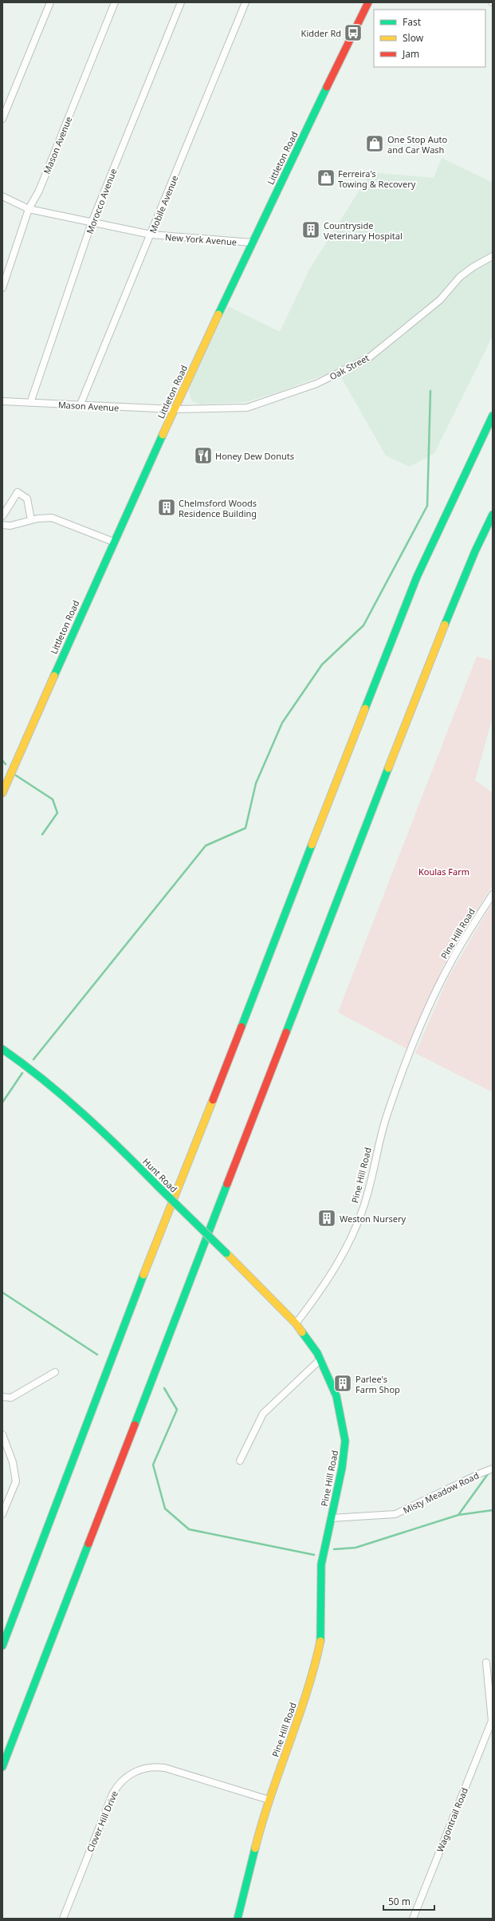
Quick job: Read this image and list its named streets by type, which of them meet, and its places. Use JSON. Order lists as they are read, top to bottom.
{
  "streets": {
    "main road": ["Littleton Road", "Pine Hill Road", "Hunt Road"],
    "street": [
      "Mason Avenue",
      "Morocco Avenue",
      "Mobile Avenue",
      "New York Avenue",
      "Oak Street",
      "Misty Meadow Road",
      "Wagontrail Road",
      "Clover Hill Drive"
    ]
  },
  "crossings": [
    ["Mason Avenue", "Littleton Road"],
    ["Mason Avenue", "Morocco Avenue"],
    ["Mason Avenue", "Mobile Avenue"],
    ["Mason Avenue", "New York Avenue"],
    ["Mason Avenue", "Oak Street"],
    ["Littleton Road", "New York Avenue"],
    ["Littleton Road", "Oak Street"],
    ["Morocco Avenue", "New York Avenue"],
    ["Mobile Avenue", "New York Avenue"],
    ["Pine Hill Road", "Hunt Road"],
    ["Pine Hill Road", "Misty Meadow Road"],
    ["Pine Hill Road", "Clover Hill Drive"]
  ],
  "parks": ["Koulas Farm"],
  "places": {
    "bus stop": ["Kidder Rd"],
    "shop": ["One Stop Auto and Car Wash", "Ferreira's Towing & Recovery"],
    "building": [
      "Countryside Veterinary Hospital",
      "Chelmsford Woods Residence Building",
      "Weston Nursery",
      "Parlee's Farm Shop"
    ],
    "restaurant": ["Honey Dew Donuts"]
  },
  "legend": ["Fast", "Slow", "Jam"],
  "scale_bar": "50 m"
}
